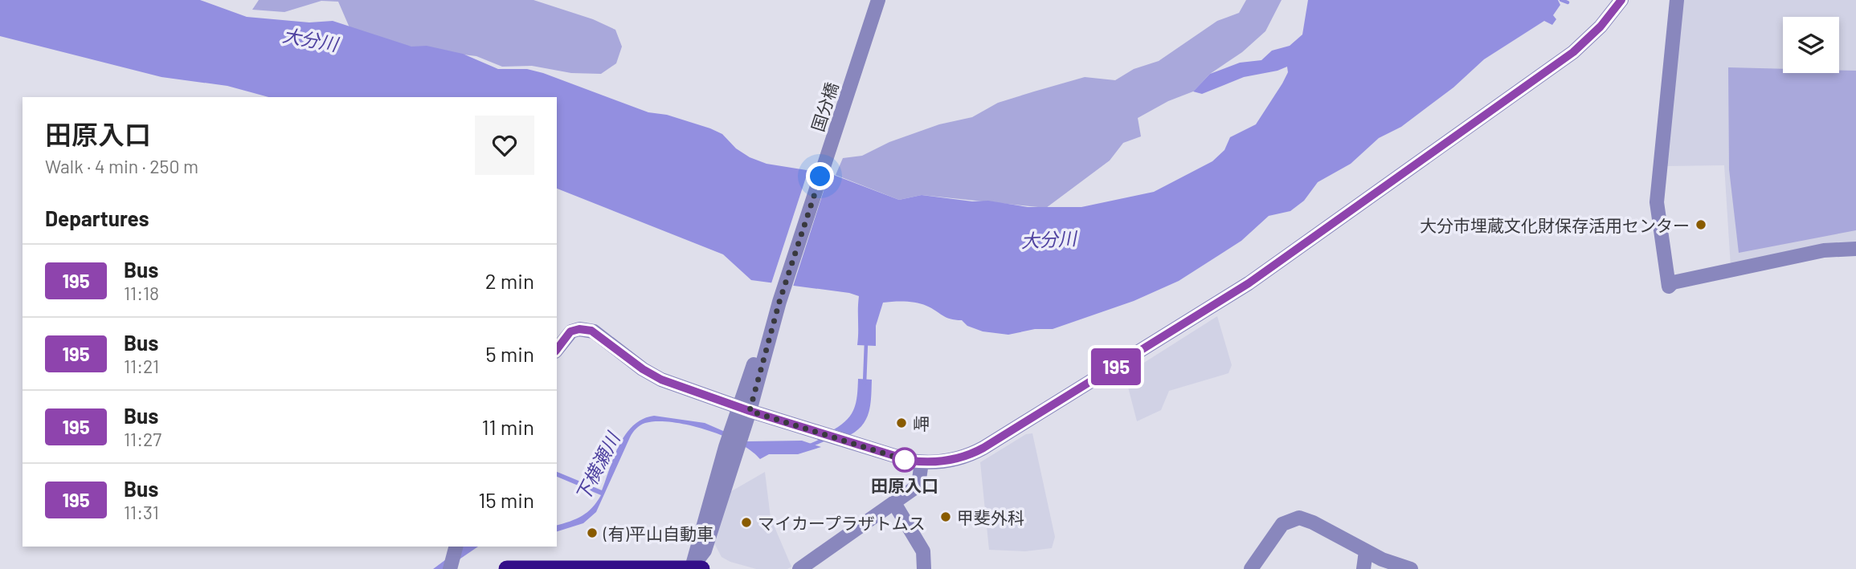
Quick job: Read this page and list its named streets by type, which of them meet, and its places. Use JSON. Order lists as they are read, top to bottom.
{
  "streets": {
    "street": ["国分橋"]
  },
  "water": ["大分川", "下横瀬川"],
  "places": [
    "大分市埋蔵文化財保存活用センター",
    "岬",
    "田原入口",
    "甲斐外科",
    "マイカープラザトムス",
    "(有)平山自動車"
  ],
  "lines": ["bus line 195"],
  "page": {
    "on_map": "195",
    "heading": [
      ["田原入口", "Walk · 4 min · 250 m"],
      "Departures"
    ],
    "list": [
      {
        "mark": "195",
        "name": "Bus",
        "note": "11:18",
        "value": "2 min"
      },
      {
        "mark": "195",
        "name": "Bus",
        "note": "11:21",
        "value": "5 min"
      },
      {
        "mark": "195",
        "name": "Bus",
        "note": "11:27",
        "value": "11 min"
      },
      {
        "mark": "195",
        "name": "Bus",
        "note": "11:31",
        "value": "15 min"
      }
    ]
  }
}
